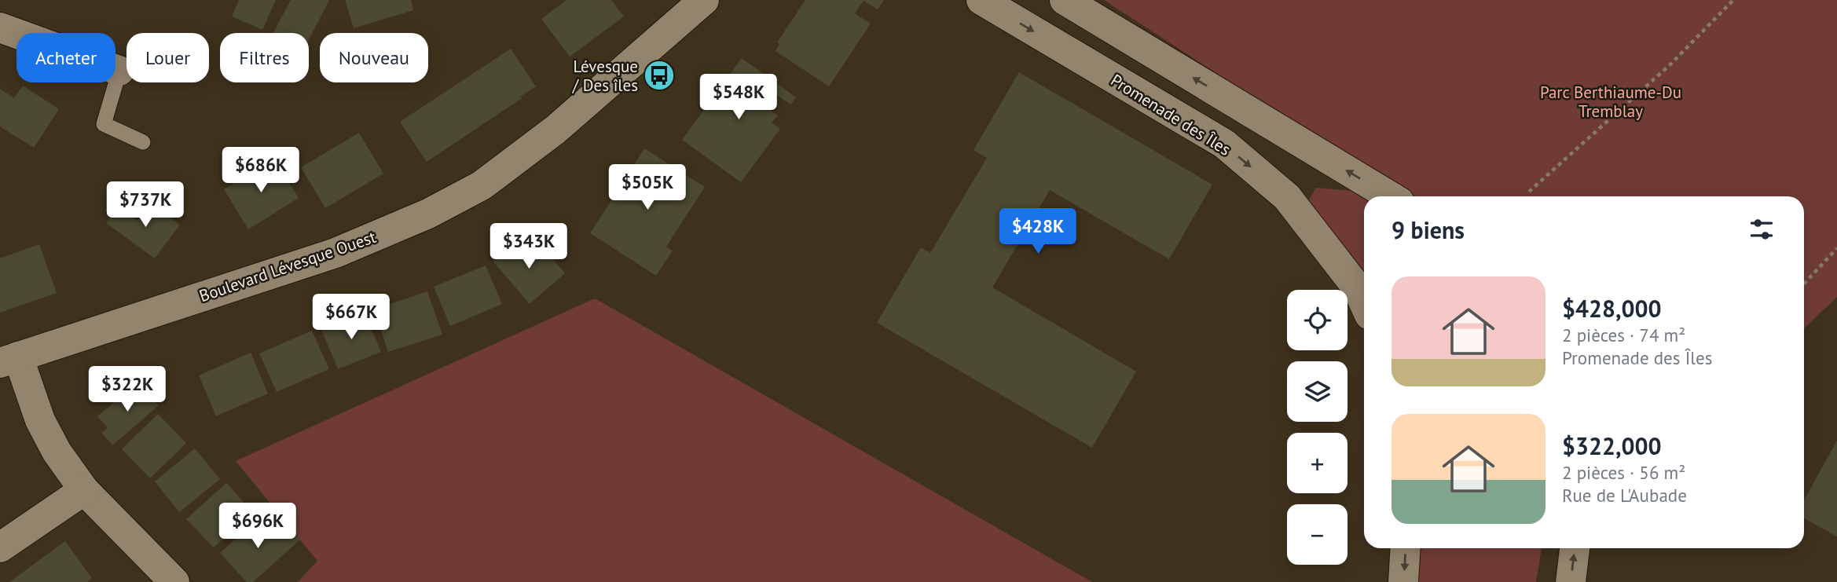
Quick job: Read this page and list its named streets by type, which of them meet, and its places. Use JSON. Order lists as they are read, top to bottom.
{
  "streets": {
    "street": ["Promenade des Îles", "Boulevard Lévesque Ouest"]
  },
  "parks": ["Parc Berthiaume-Du Tremblay"],
  "places": {
    "bus stop": ["Lévesque / Des îles"]
  },
  "page": {
    "chip": [
      "Acheter",
      "Louer",
      "Filtres",
      "Nouveau"
    ],
    "price": [
      "$548K",
      "$686K",
      "$505K",
      "$737K",
      "$428K",
      "$343K",
      "$667K",
      "$322K",
      "$696K"
    ],
    "heading": "9 biens",
    "list": [
      {
        "name": "$428,000",
        "note": "2 pièces · 74 m² · Promenade des Îles"
      },
      {
        "name": "$322,000",
        "note": "2 pièces · 56 m² · Rue de L'Aubade"
      }
    ],
    "map_buttons": ["+", "−"]
  }
}
